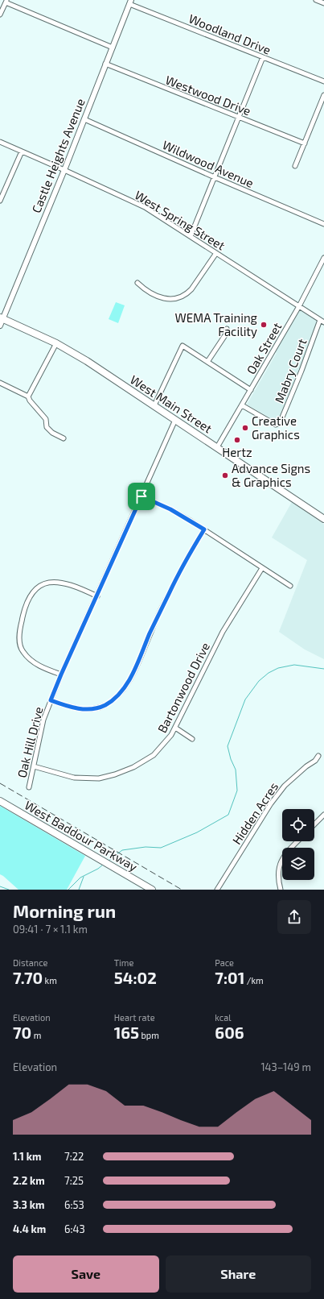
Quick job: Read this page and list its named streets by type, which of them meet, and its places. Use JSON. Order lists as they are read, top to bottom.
{
  "streets": {
    "main road": ["West Main Street", "West Baddour Parkway"],
    "street": [
      "Woodland Drive",
      "Westwood Drive",
      "Castle Heights Avenue",
      "Wildwood Avenue",
      "West Spring Street",
      "Oak Street",
      "Mabry Court",
      "Bartonwood Drive",
      "Oak Hill Drive",
      "Hidden Acres"
    ]
  },
  "crossings": [
    ["Woodland Drive", "Castle Heights Avenue"],
    ["Westwood Drive", "Castle Heights Avenue"],
    ["Castle Heights Avenue", "Wildwood Avenue"],
    ["Castle Heights Avenue", "West Spring Street"],
    ["Castle Heights Avenue", "West Main Street"],
    ["West Spring Street", "Oak Street"],
    ["West Spring Street", "Mabry Court"],
    ["Oak Street", "Mabry Court"],
    ["Oak Street", "West Main Street"],
    ["West Main Street", "Oak Hill Drive"],
    ["Bartonwood Drive", "Oak Hill Drive"]
  ],
  "places": [
    "WEMA Training Facility",
    "Creative Graphics",
    "Hertz",
    "Advance Signs & Graphics"
  ],
  "page": {
    "heading": ["Morning run", "09:41 · 7 × 1.1 km"],
    "stats": [
      ["Distance", "7.70 km"],
      ["Time", "54:02"],
      ["Pace", "7:01 /km"],
      ["Elevation", "70 m"],
      ["Heart rate", "165 bpm"],
      ["kcal", "606"]
    ],
    "chart": ["Elevation", "143–149 m"],
    "list": [
      {
        "name": "1.1 km",
        "note": "7:22"
      },
      {
        "name": "2.2 km",
        "note": "7:25"
      },
      {
        "name": "3.3 km",
        "note": "6:53"
      },
      {
        "name": "4.4 km",
        "note": "6:43"
      }
    ],
    "buttons": ["Save", "Share"]
  }
}
